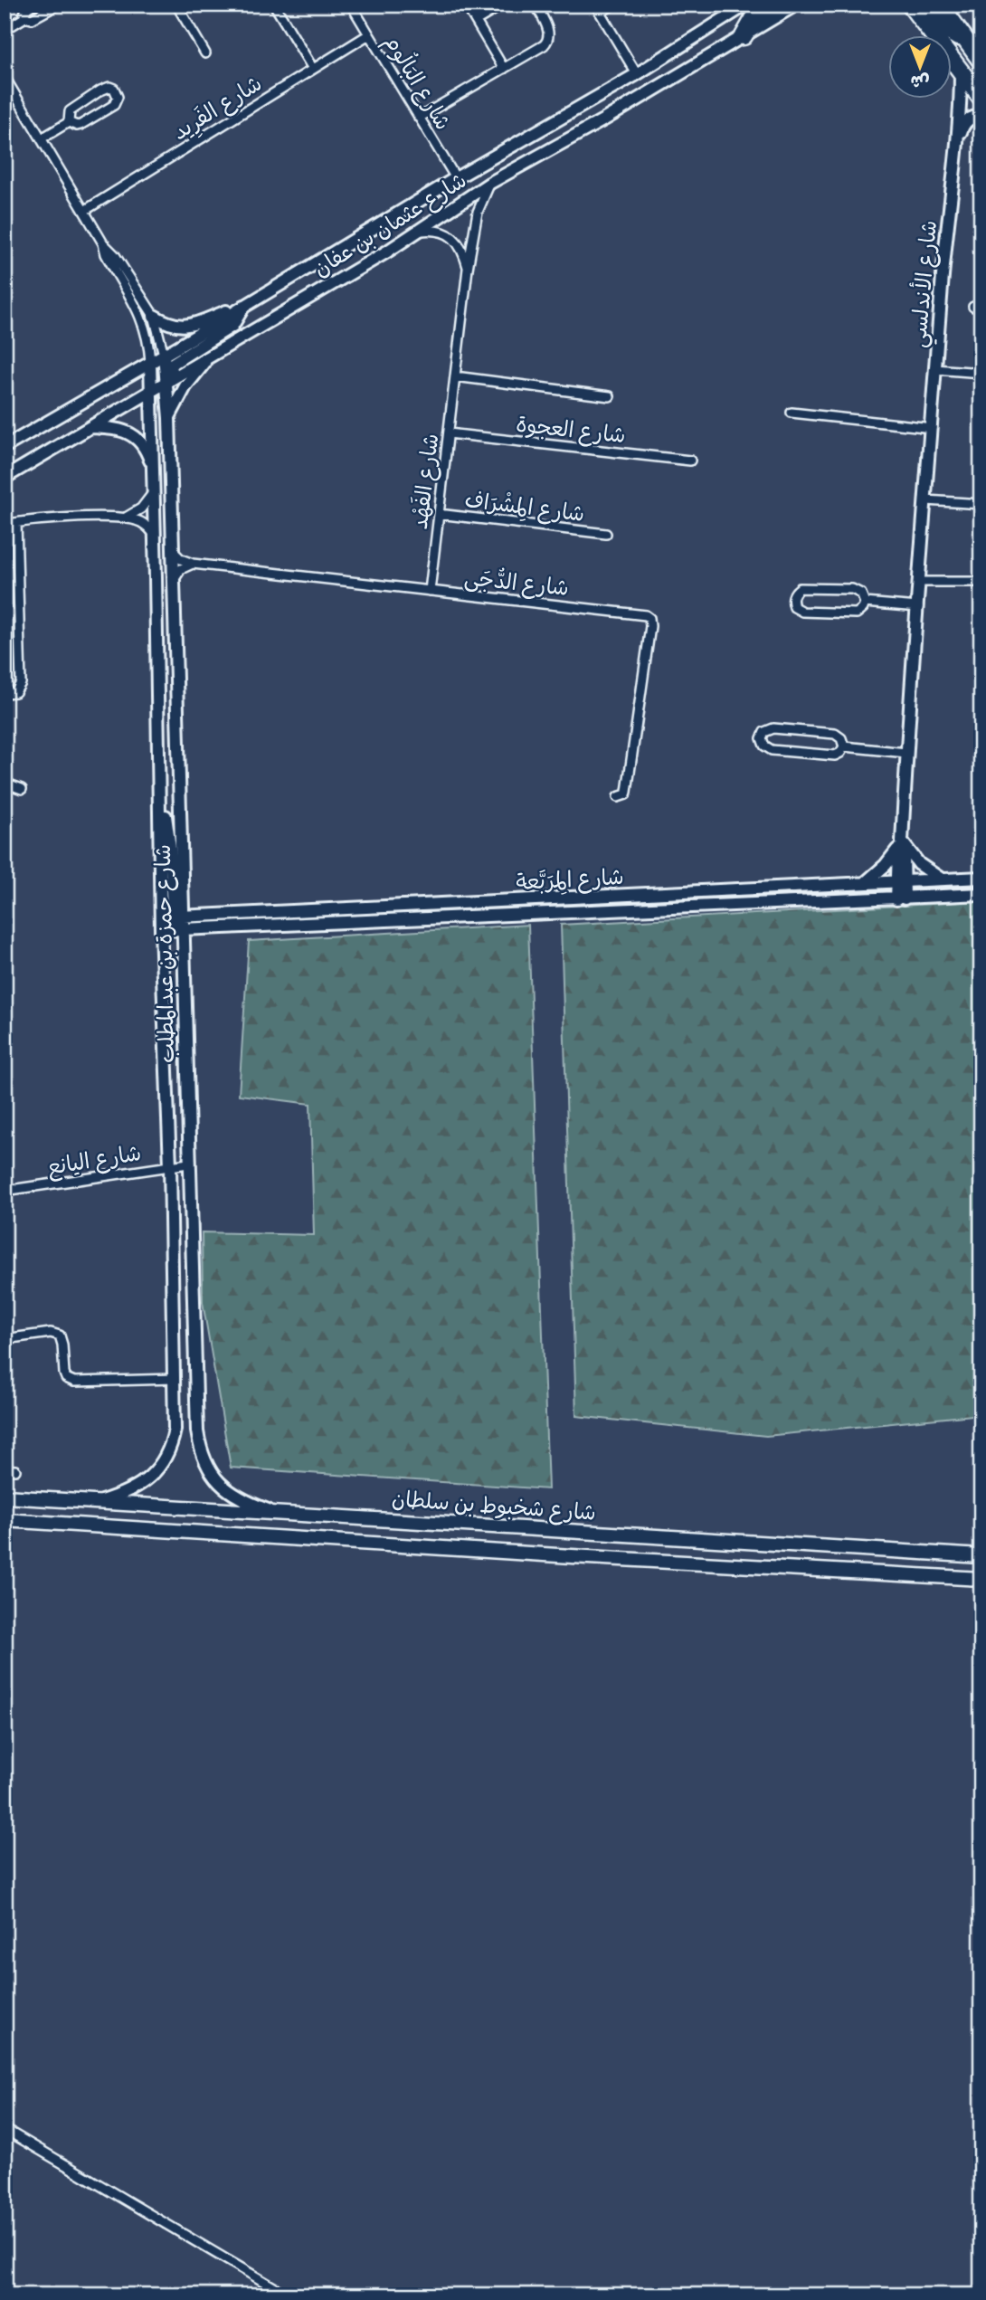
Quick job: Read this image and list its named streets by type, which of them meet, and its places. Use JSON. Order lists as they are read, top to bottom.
{
  "streets": {
    "main road": ["شارع شخبوط بن سلطان"],
    "street": [
      "شارع البَالُوم",
      "شارع الفَرِيد",
      "شارع عثمان بن عفان",
      "شارع الأندلسي",
      "شارع العجوة",
      "شارع الفَهْد",
      "شارع المِشْرَاف",
      "شارع الدُّجَى",
      "شارع المِرَبَّعة",
      "شارع حمزة بن عبدالمطلب",
      "شارع اليانع"
    ]
  },
  "crossings": [
    ["شارع البَالُوم", "شارع الفَرِيد"],
    ["شارع البَالُوم", "شارع عثمان بن عفان"],
    ["شارع عثمان بن عفان", "شارع الفَهْد"],
    ["شارع عثمان بن عفان", "شارع حمزة بن عبدالمطلب"],
    ["شارع الأندلسي", "شارع المِرَبَّعة"],
    ["شارع العجوة", "شارع الفَهْد"],
    ["شارع الفَهْد", "شارع المِشْرَاف"],
    ["شارع الفَهْد", "شارع الدُّجَى"],
    ["شارع الدُّجَى", "شارع حمزة بن عبدالمطلب"],
    ["شارع المِرَبَّعة", "شارع حمزة بن عبدالمطلب"],
    ["شارع حمزة بن عبدالمطلب", "شارع اليانع"],
    ["شارع حمزة بن عبدالمطلب", "شارع شخبوط بن سلطان"]
  ],
  "north": "bottom"
}
